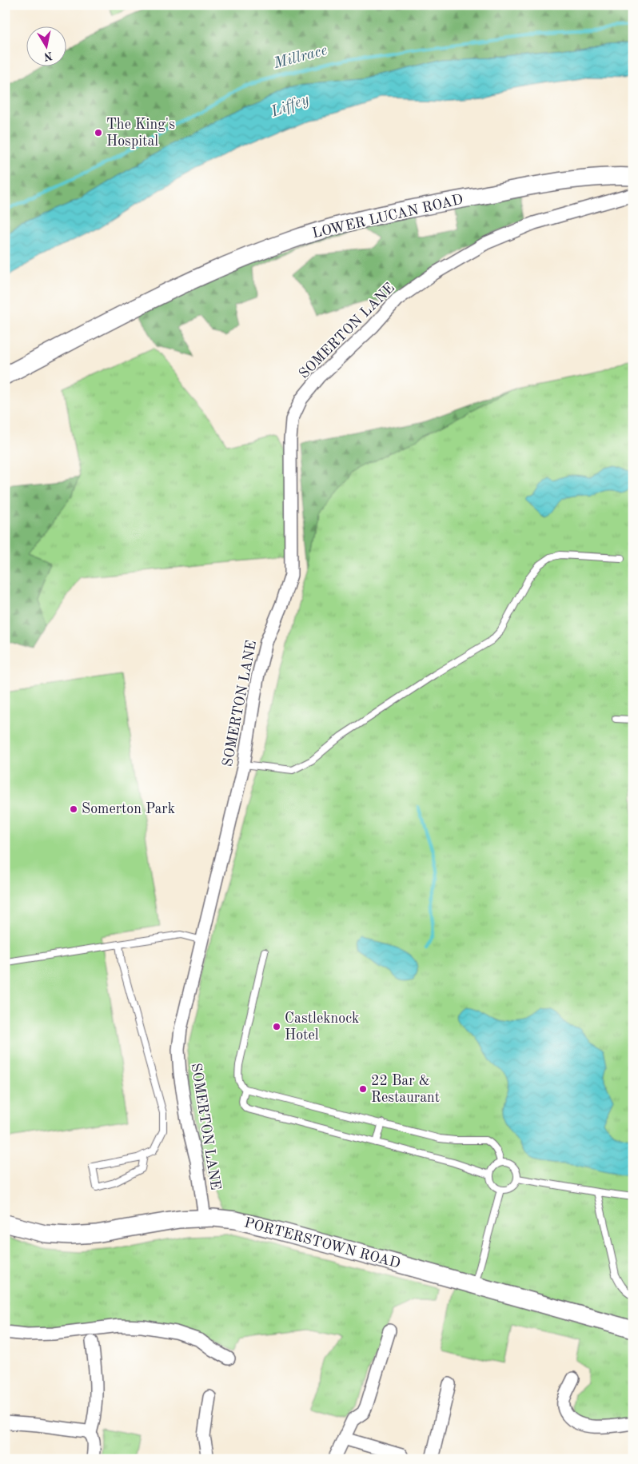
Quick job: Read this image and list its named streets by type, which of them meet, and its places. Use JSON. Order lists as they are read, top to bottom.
{
  "streets": {
    "street": ["LOWER LUCAN ROAD", "SOMERTON LANE", "PORTERSTOWN ROAD"]
  },
  "crossings": [
    ["SOMERTON LANE", "PORTERSTOWN ROAD"]
  ],
  "water": ["Millrace", "Liffey"],
  "places": [
    "The King's Hospital",
    "Somerton Park",
    "Castleknock Hotel",
    "22 Bar & Restaurant"
  ],
  "north": "bottom"
}
